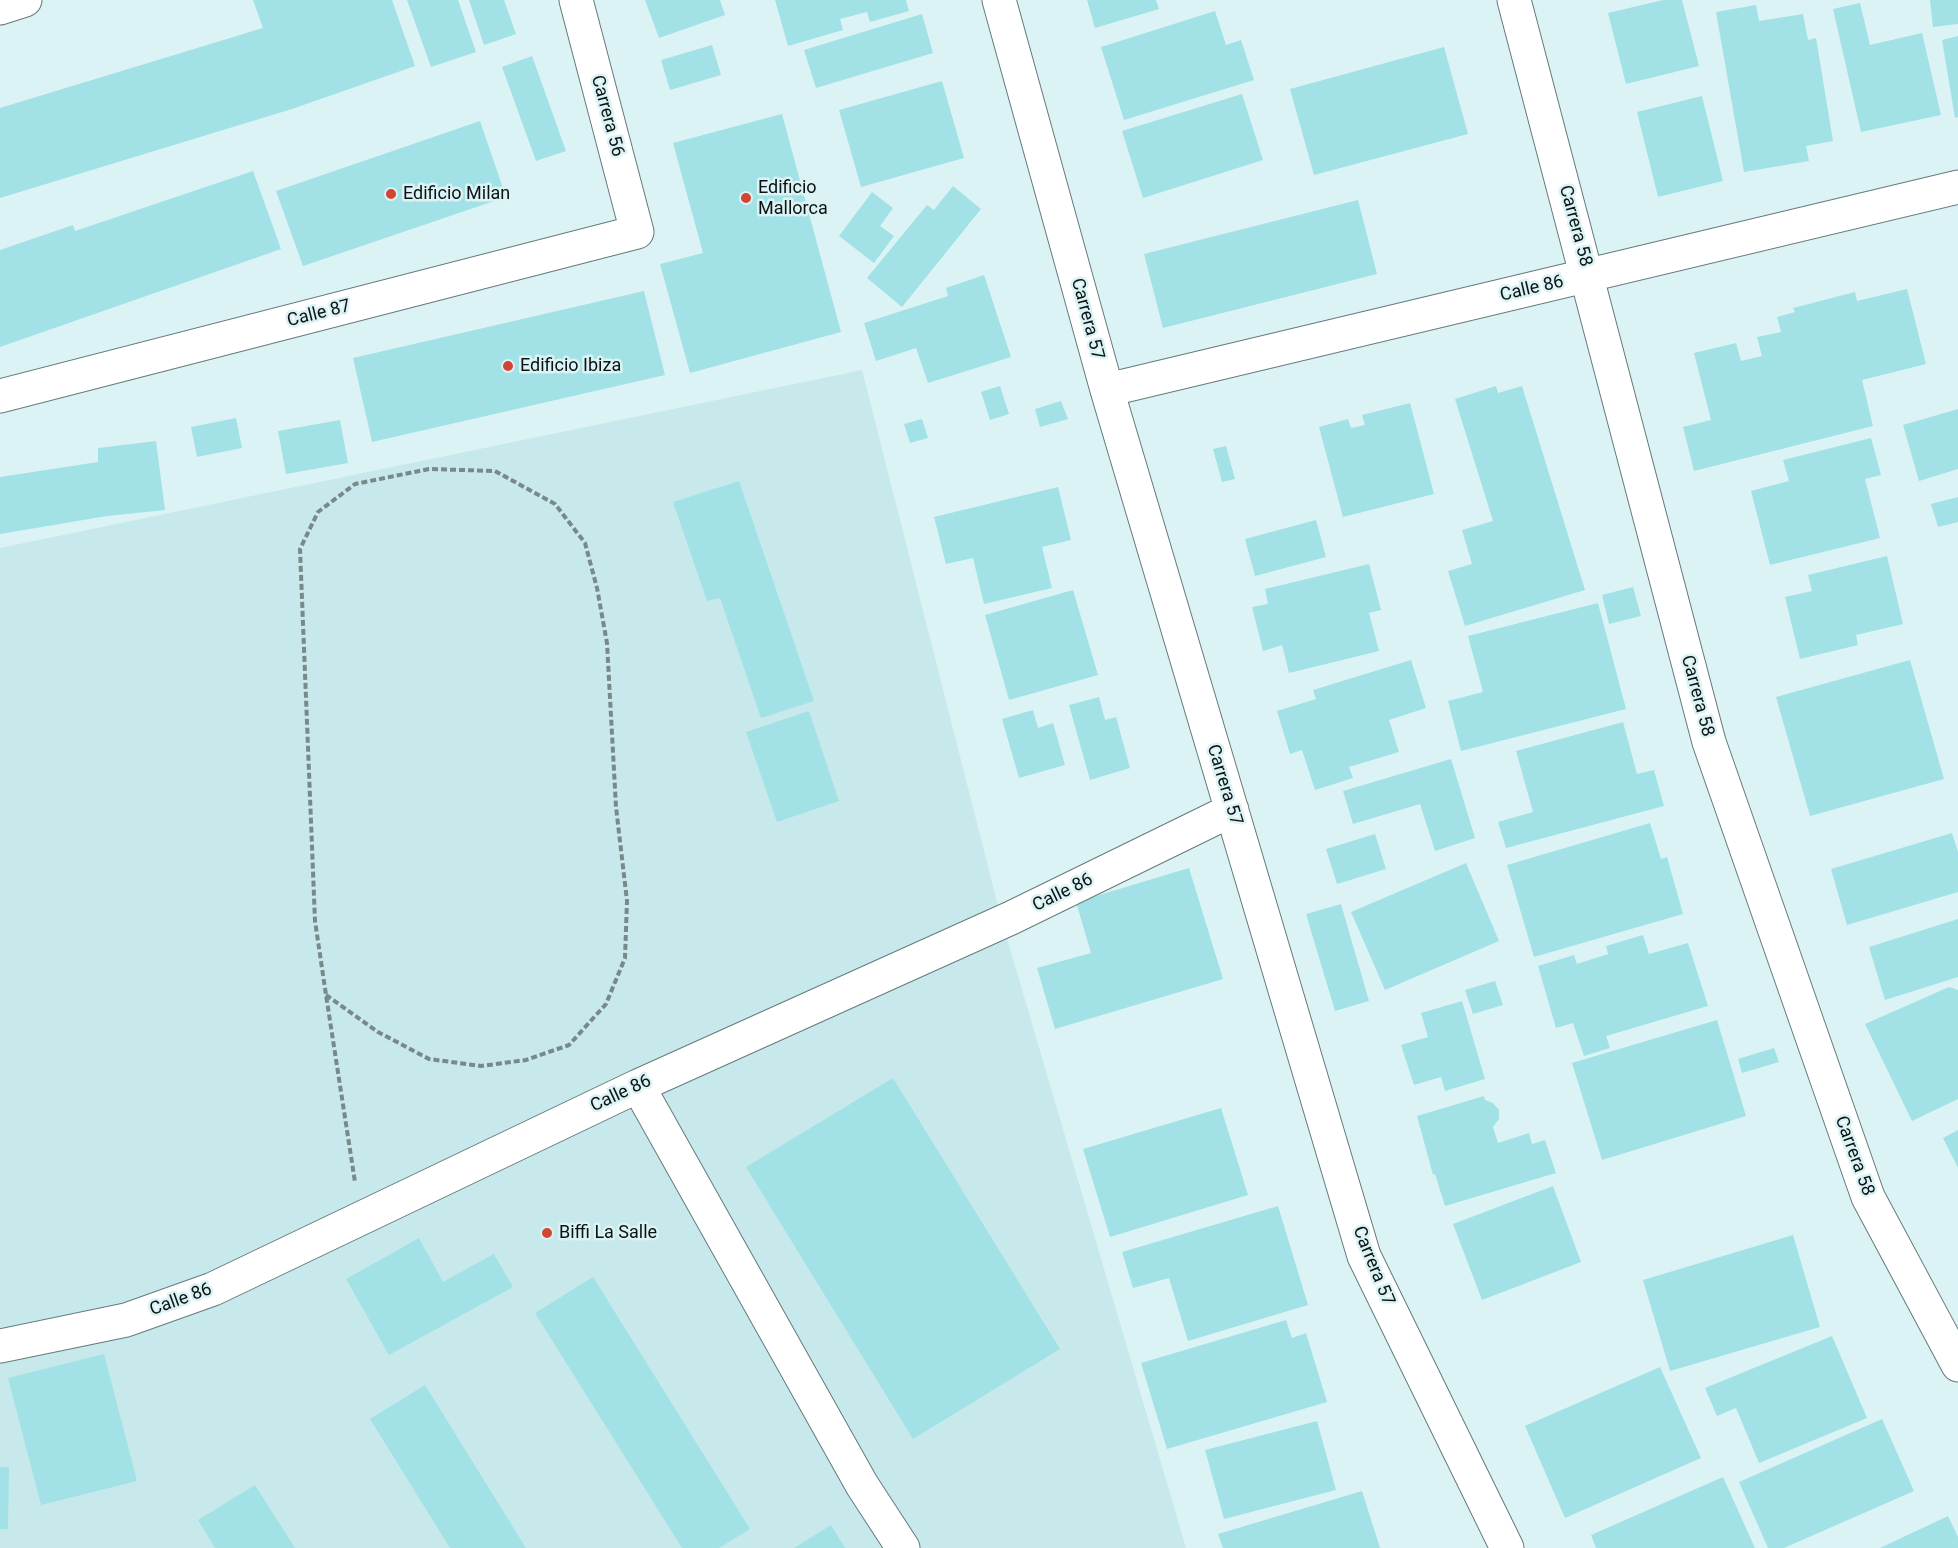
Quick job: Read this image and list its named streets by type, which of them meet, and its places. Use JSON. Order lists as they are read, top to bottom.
{
  "streets": {
    "street": [
      "Carrera 56",
      "Carrera 58",
      "Calle 86",
      "Calle 87",
      "Carrera 57"
    ]
  },
  "crossings": [
    ["Carrera 56", "Calle 87"],
    ["Carrera 58", "Calle 86"],
    ["Calle 86", "Carrera 57"]
  ],
  "places": [
    "Edificio Milan",
    "Edificio Mallorca",
    "Edificio Ibiza",
    "Biffi La Salle"
  ]
}
